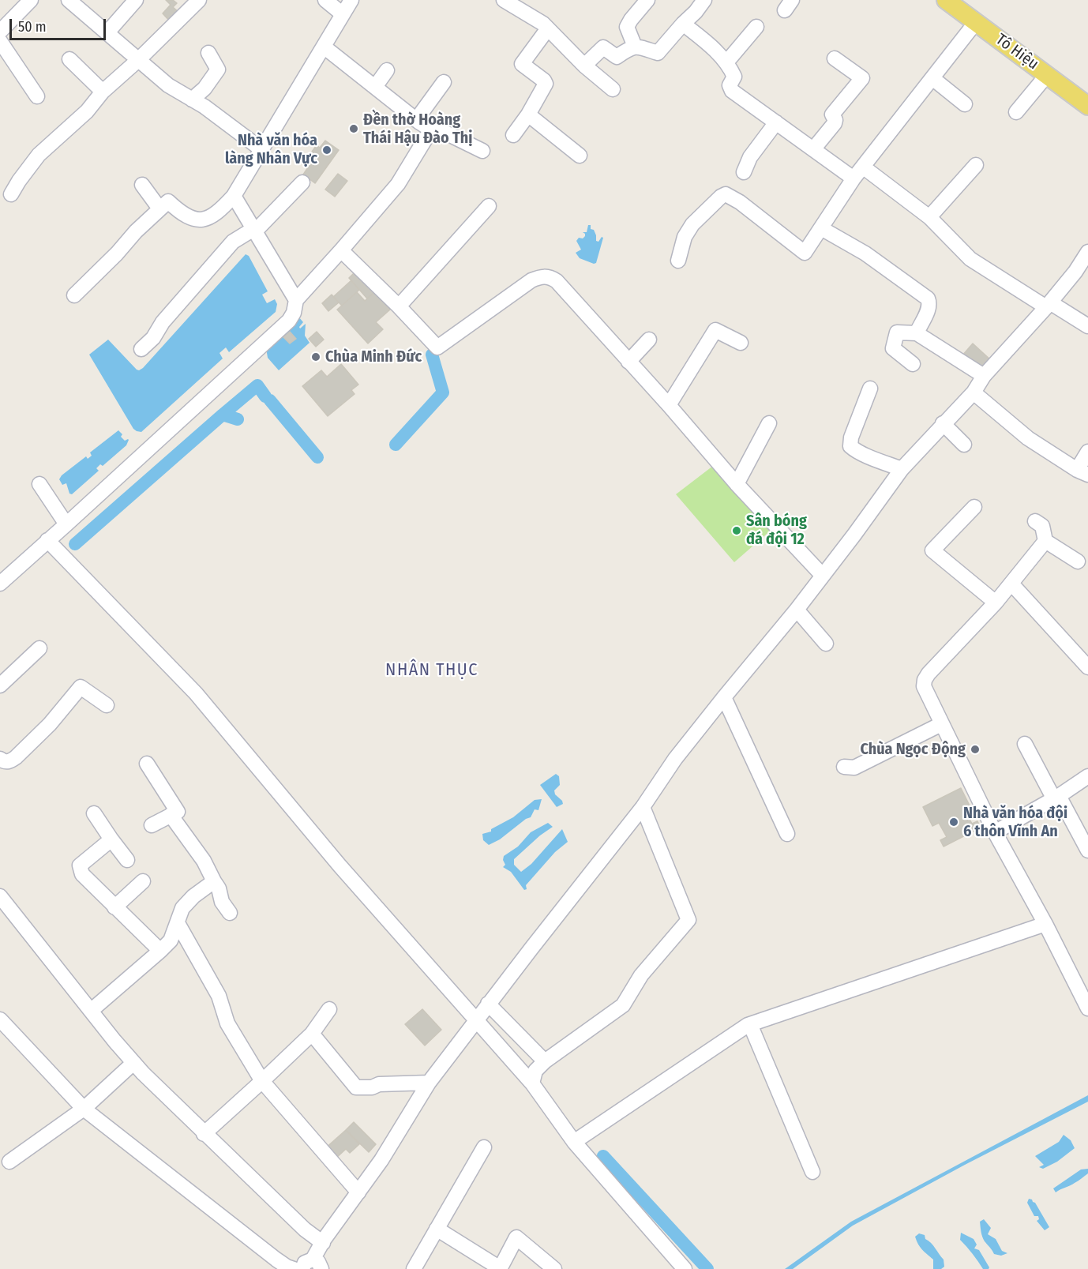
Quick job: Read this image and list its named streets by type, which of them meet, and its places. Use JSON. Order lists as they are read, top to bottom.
{
  "streets": {
    "main road": ["Tô Hiệu"]
  },
  "districts": ["NHÂN THỤC"],
  "places": [
    "Đền thờ Hoàng Thái Hậu Đào Thị",
    "Nhà văn hóa làng Nhân Vực",
    "Chùa Minh Đức",
    "Sân bóng đá đội 12",
    "Chùa Ngọc Động",
    "Nhà văn hóa đội 6 thôn Vĩnh An"
  ],
  "scale_bar": "50 m"
}
